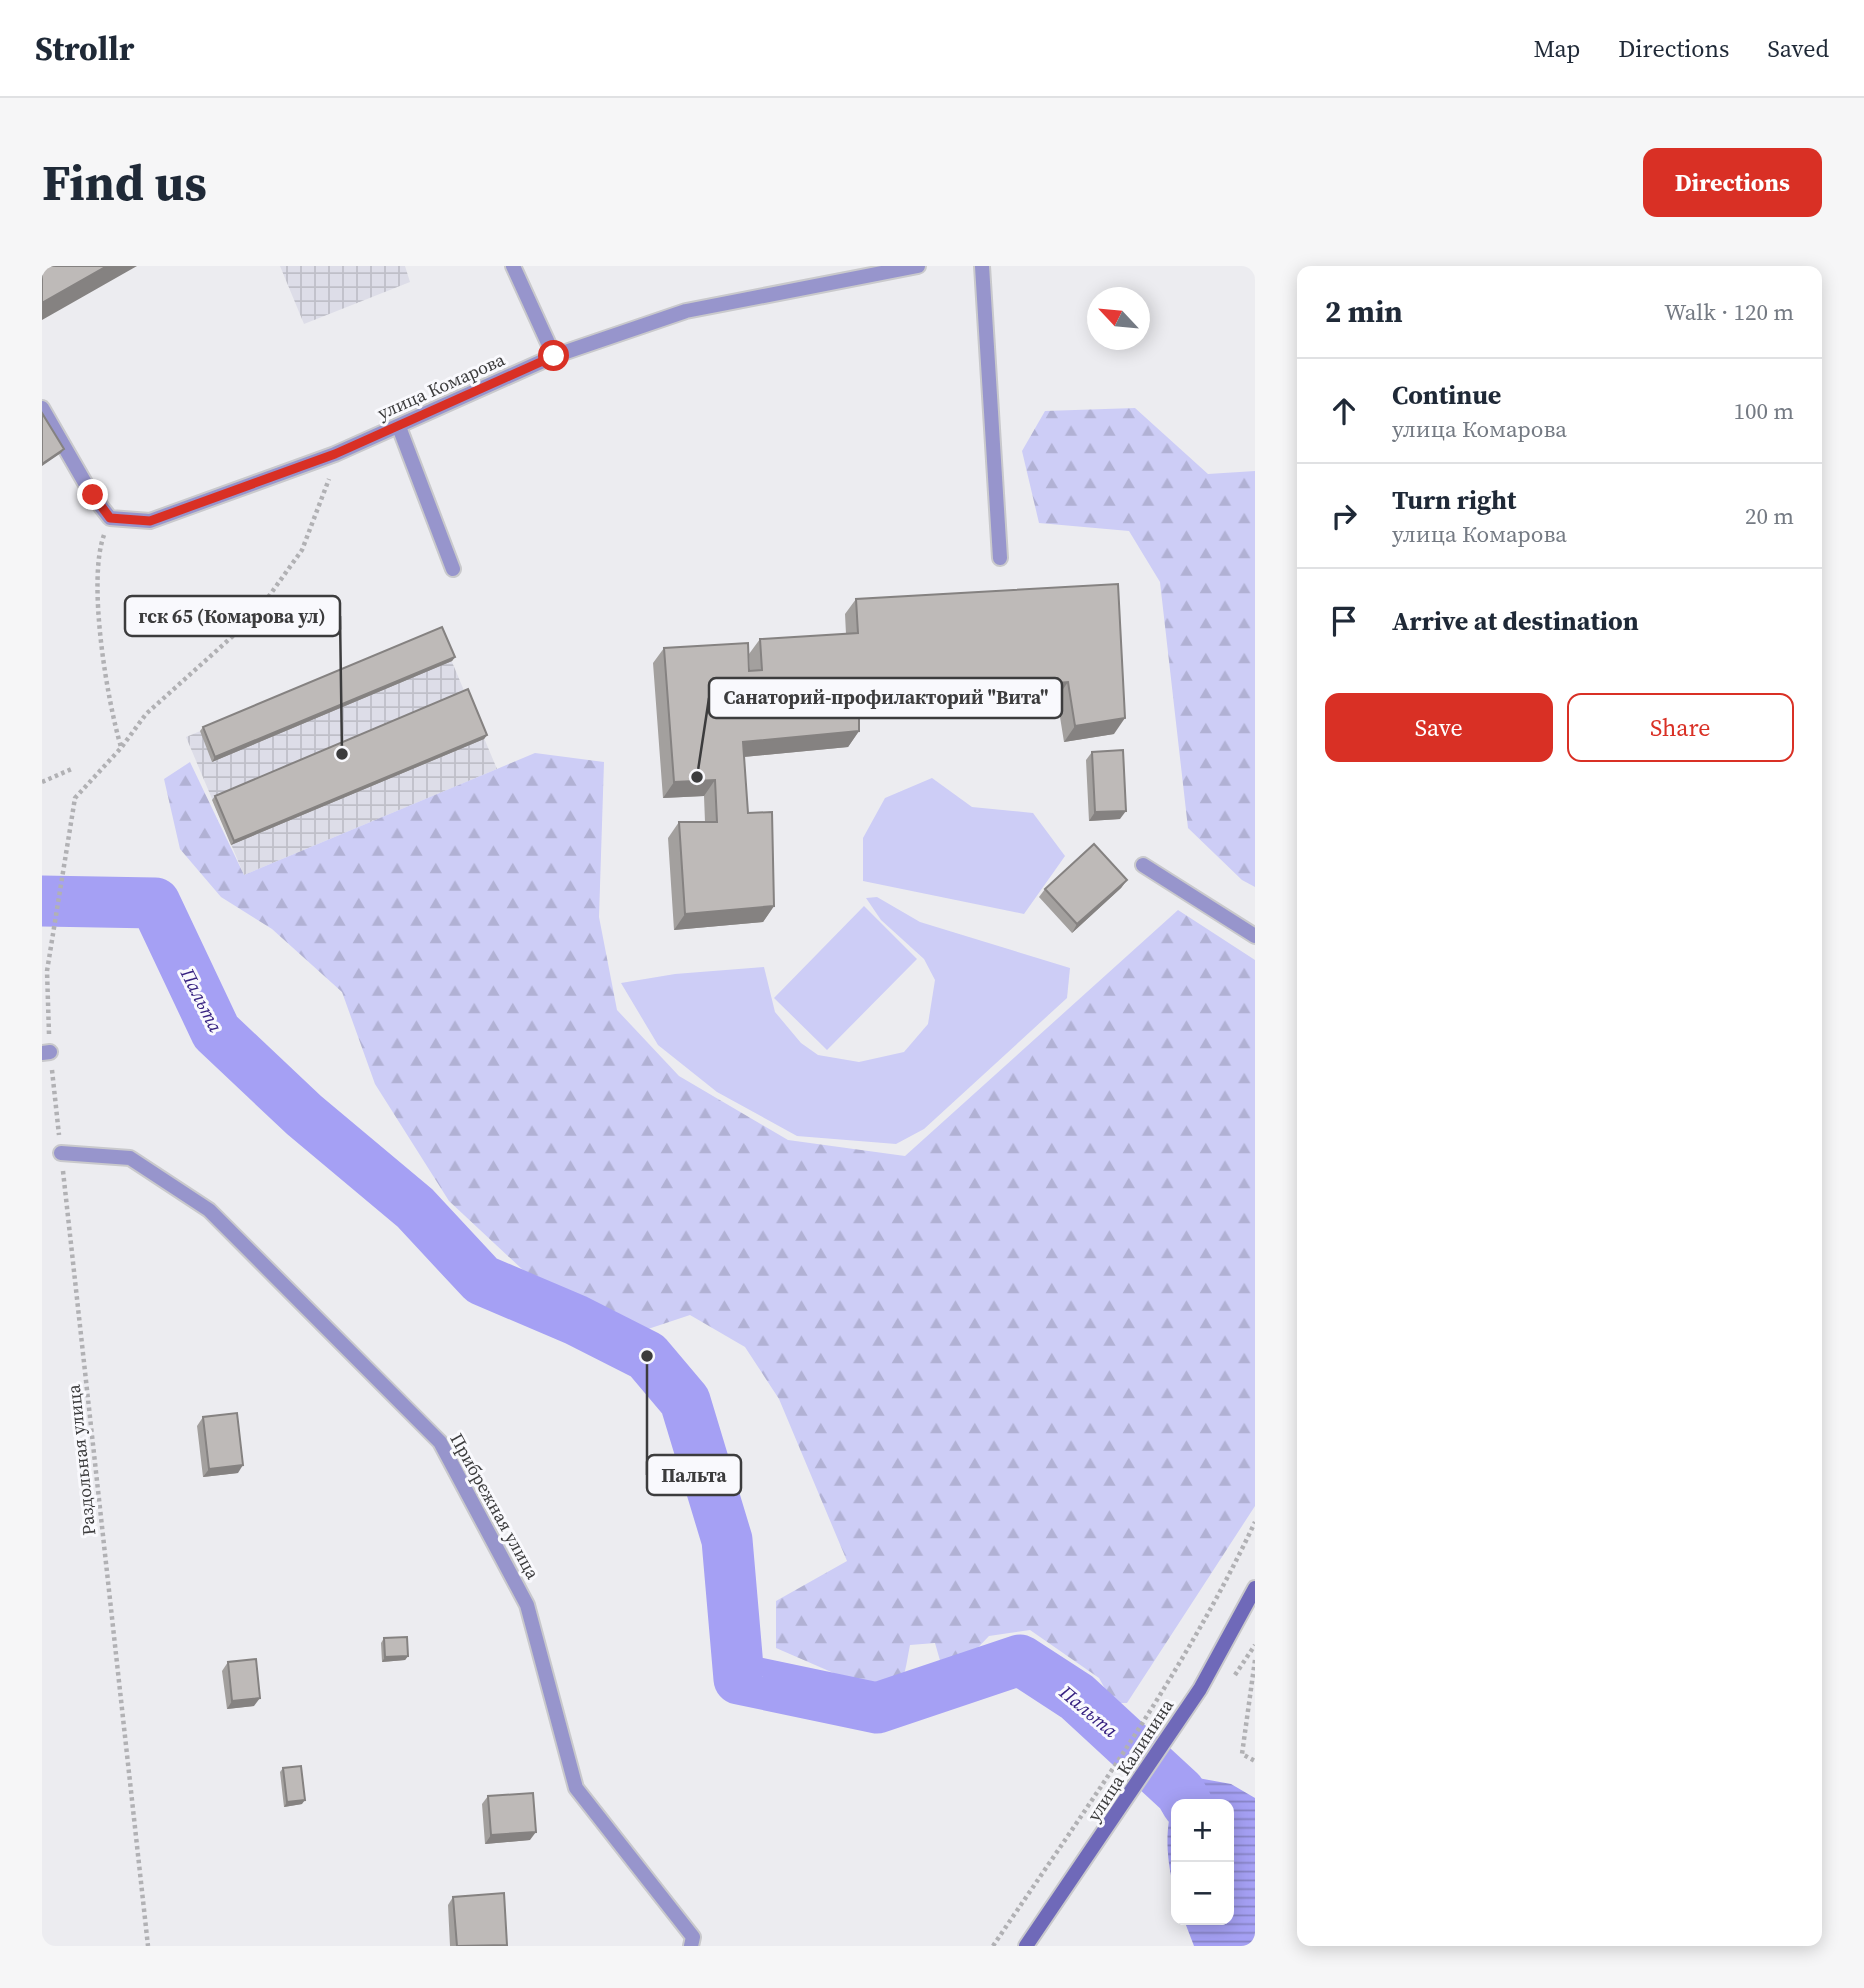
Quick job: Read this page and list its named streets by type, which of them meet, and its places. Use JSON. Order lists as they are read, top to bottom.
{
  "streets": {
    "main road": ["улица Калинина"],
    "street": ["улица Комарова", "Прибрежная улица"],
    "path": ["Раздольная улица"]
  },
  "crossings": [
    ["улица Комарова", "Раздольная улица"],
    ["Раздольная улица", "Прибрежная улица"]
  ],
  "water": ["Пальта"],
  "places": ["гск 65 (Комарова ул)", "Санаторий-профилакторий \"Вита\"", "Пальта"],
  "north": "top left",
  "page": {
    "header": "Strollr",
    "nav": ["Map", "Directions", "Saved"],
    "buttons": [
      "Directions",
      ["Save", "Share"]
    ],
    "title": "Find us",
    "heading": ["2 min", "Walk · 120 m"],
    "list": [
      ["Continue", "улица Комарова", "100 m"],
      ["Turn right", "улица Комарова", "20 m"],
      "Arrive at destination"
    ],
    "map_buttons": ["+", "−"]
  }
}
